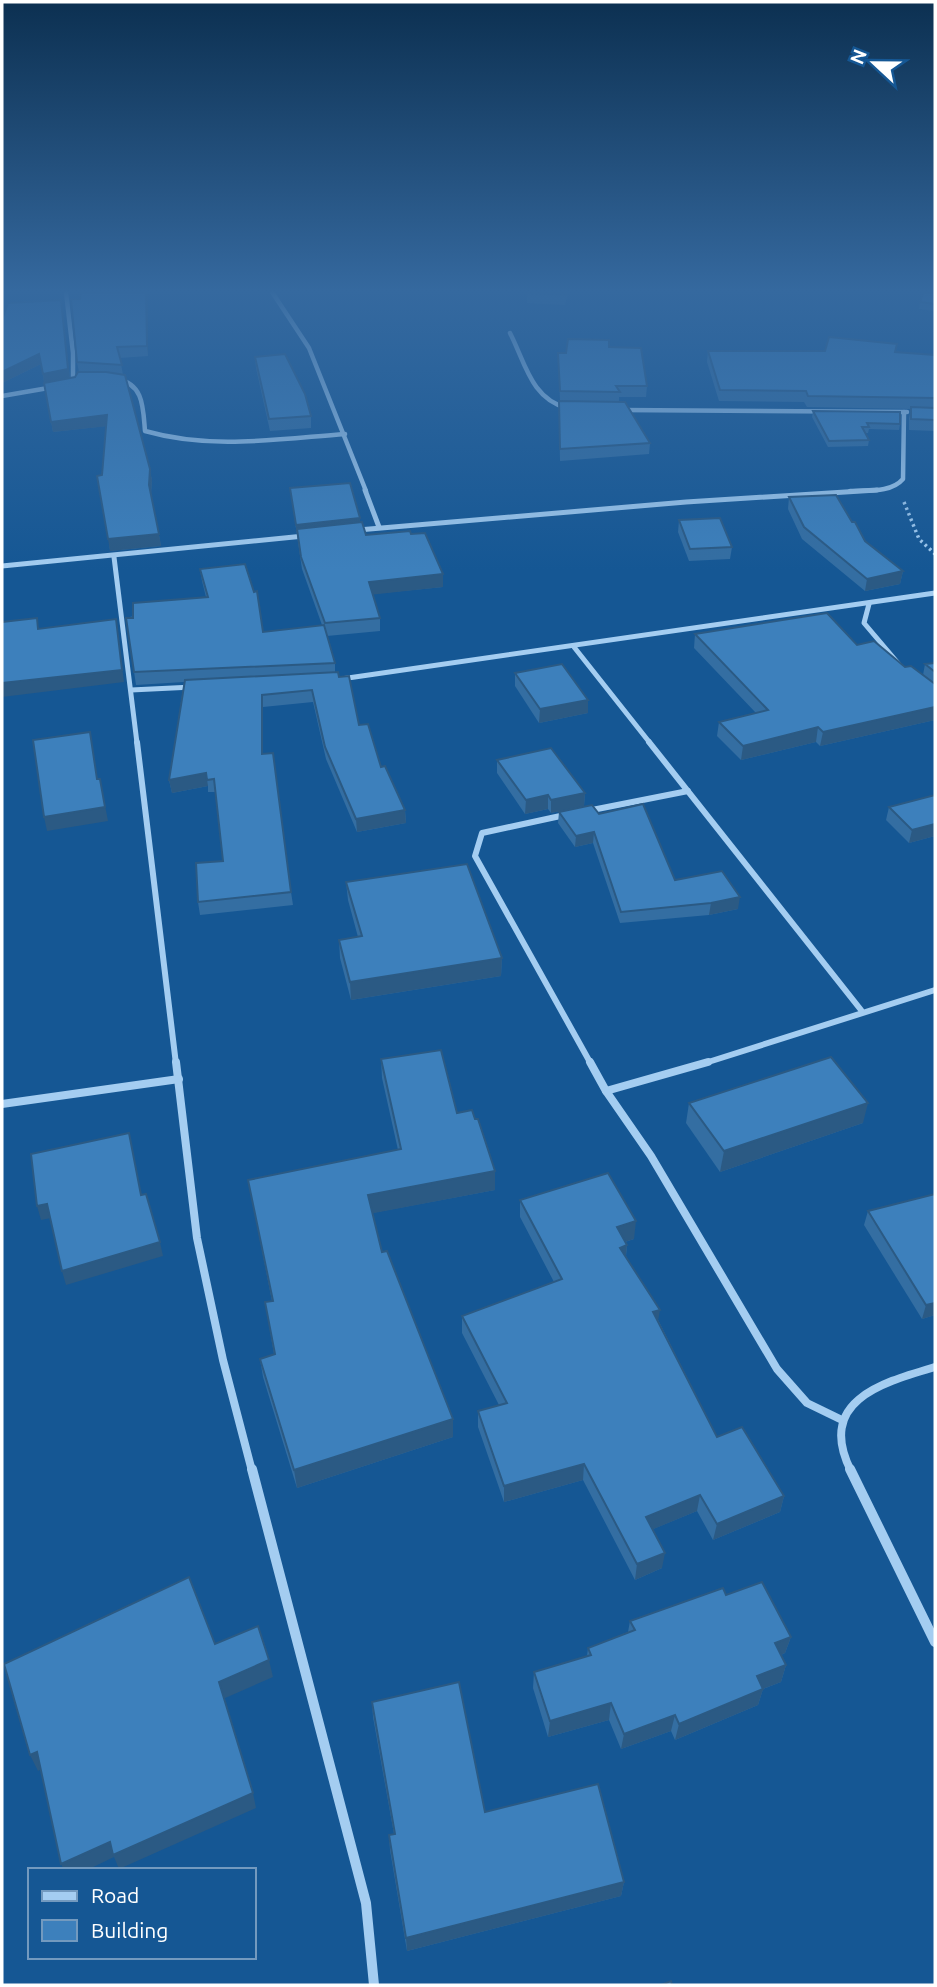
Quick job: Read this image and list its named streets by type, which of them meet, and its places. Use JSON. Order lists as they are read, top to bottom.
{
  "legend": ["Road", "Building"],
  "north": "left"
}
